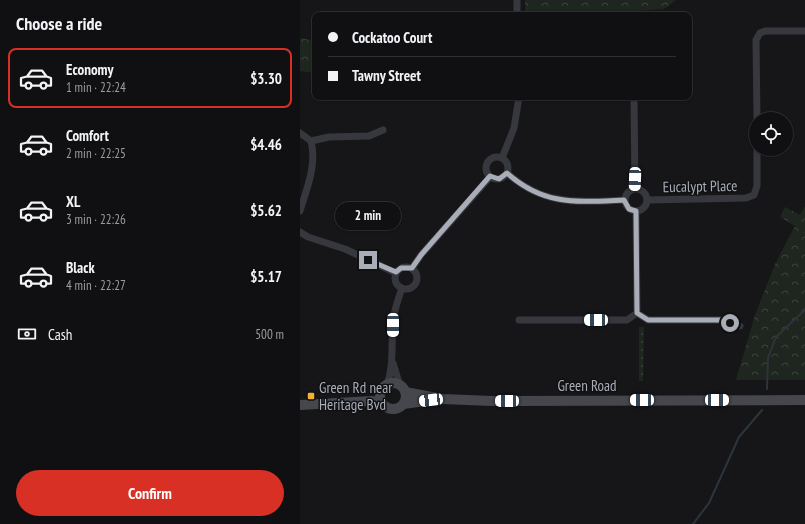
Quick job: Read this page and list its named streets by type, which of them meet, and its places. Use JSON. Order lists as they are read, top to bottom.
{
  "streets": {
    "street": ["Eucalypt Place", "Green Road"]
  },
  "places": {
    "transit": ["Green Rd near Heritage Bvd"]
  },
  "page": {
    "heading": "Choose a ride",
    "banner": ["Cockatoo Court", "Tawny Street"],
    "list": [
      {
        "name": "Economy",
        "note": "1 min · 22:24",
        "value": "$3.30"
      },
      {
        "name": "Comfort",
        "note": "2 min · 22:25",
        "value": "$4.46"
      },
      {
        "name": "XL",
        "note": "3 min · 22:26",
        "value": "$5.62"
      },
      {
        "name": "Black",
        "note": "4 min · 22:27",
        "value": "$5.17"
      }
    ],
    "bubble": "2 min",
    "pay": ["Cash", "500 m"],
    "buttons": "Confirm"
  }
}
